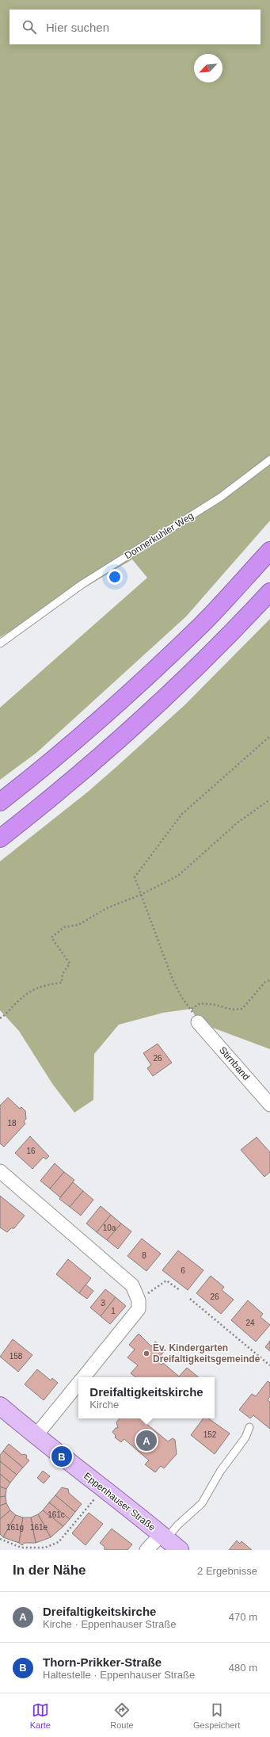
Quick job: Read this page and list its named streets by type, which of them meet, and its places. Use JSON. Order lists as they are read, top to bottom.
{
  "streets": {
    "main road": ["Eppenhauser Straße"],
    "street": ["Stirnband"],
    "lane": ["Donnerkuhler Weg"]
  },
  "places": ["Ev. Kindergarten Dreifaltigkeitsgemeinde"],
  "house_numbers": [
    "26",
    "18",
    "16",
    "10a",
    "8",
    "6",
    "26",
    "3",
    "1",
    "24",
    "158",
    "152",
    "161c",
    "161g",
    "161e"
  ],
  "north": "bottom left",
  "page": {
    "search": "Hier suchen",
    "popup": ["Dreifaltigkeitskirche", "Kirche"],
    "pins": ["A", "B"],
    "heading": ["In der Nähe", "2 Ergebnisse"],
    "list": [
      {
        "mark": "A",
        "name": "Dreifaltigkeitskirche",
        "note": "Kirche · Eppenhauser Straße",
        "value": "470 m"
      },
      {
        "mark": "B",
        "name": "Thorn-Prikker-Straße",
        "note": "Haltestelle · Eppenhauser Straße",
        "value": "480 m"
      }
    ],
    "nav": ["Karte", "Route", "Gespeichert"]
  }
}
